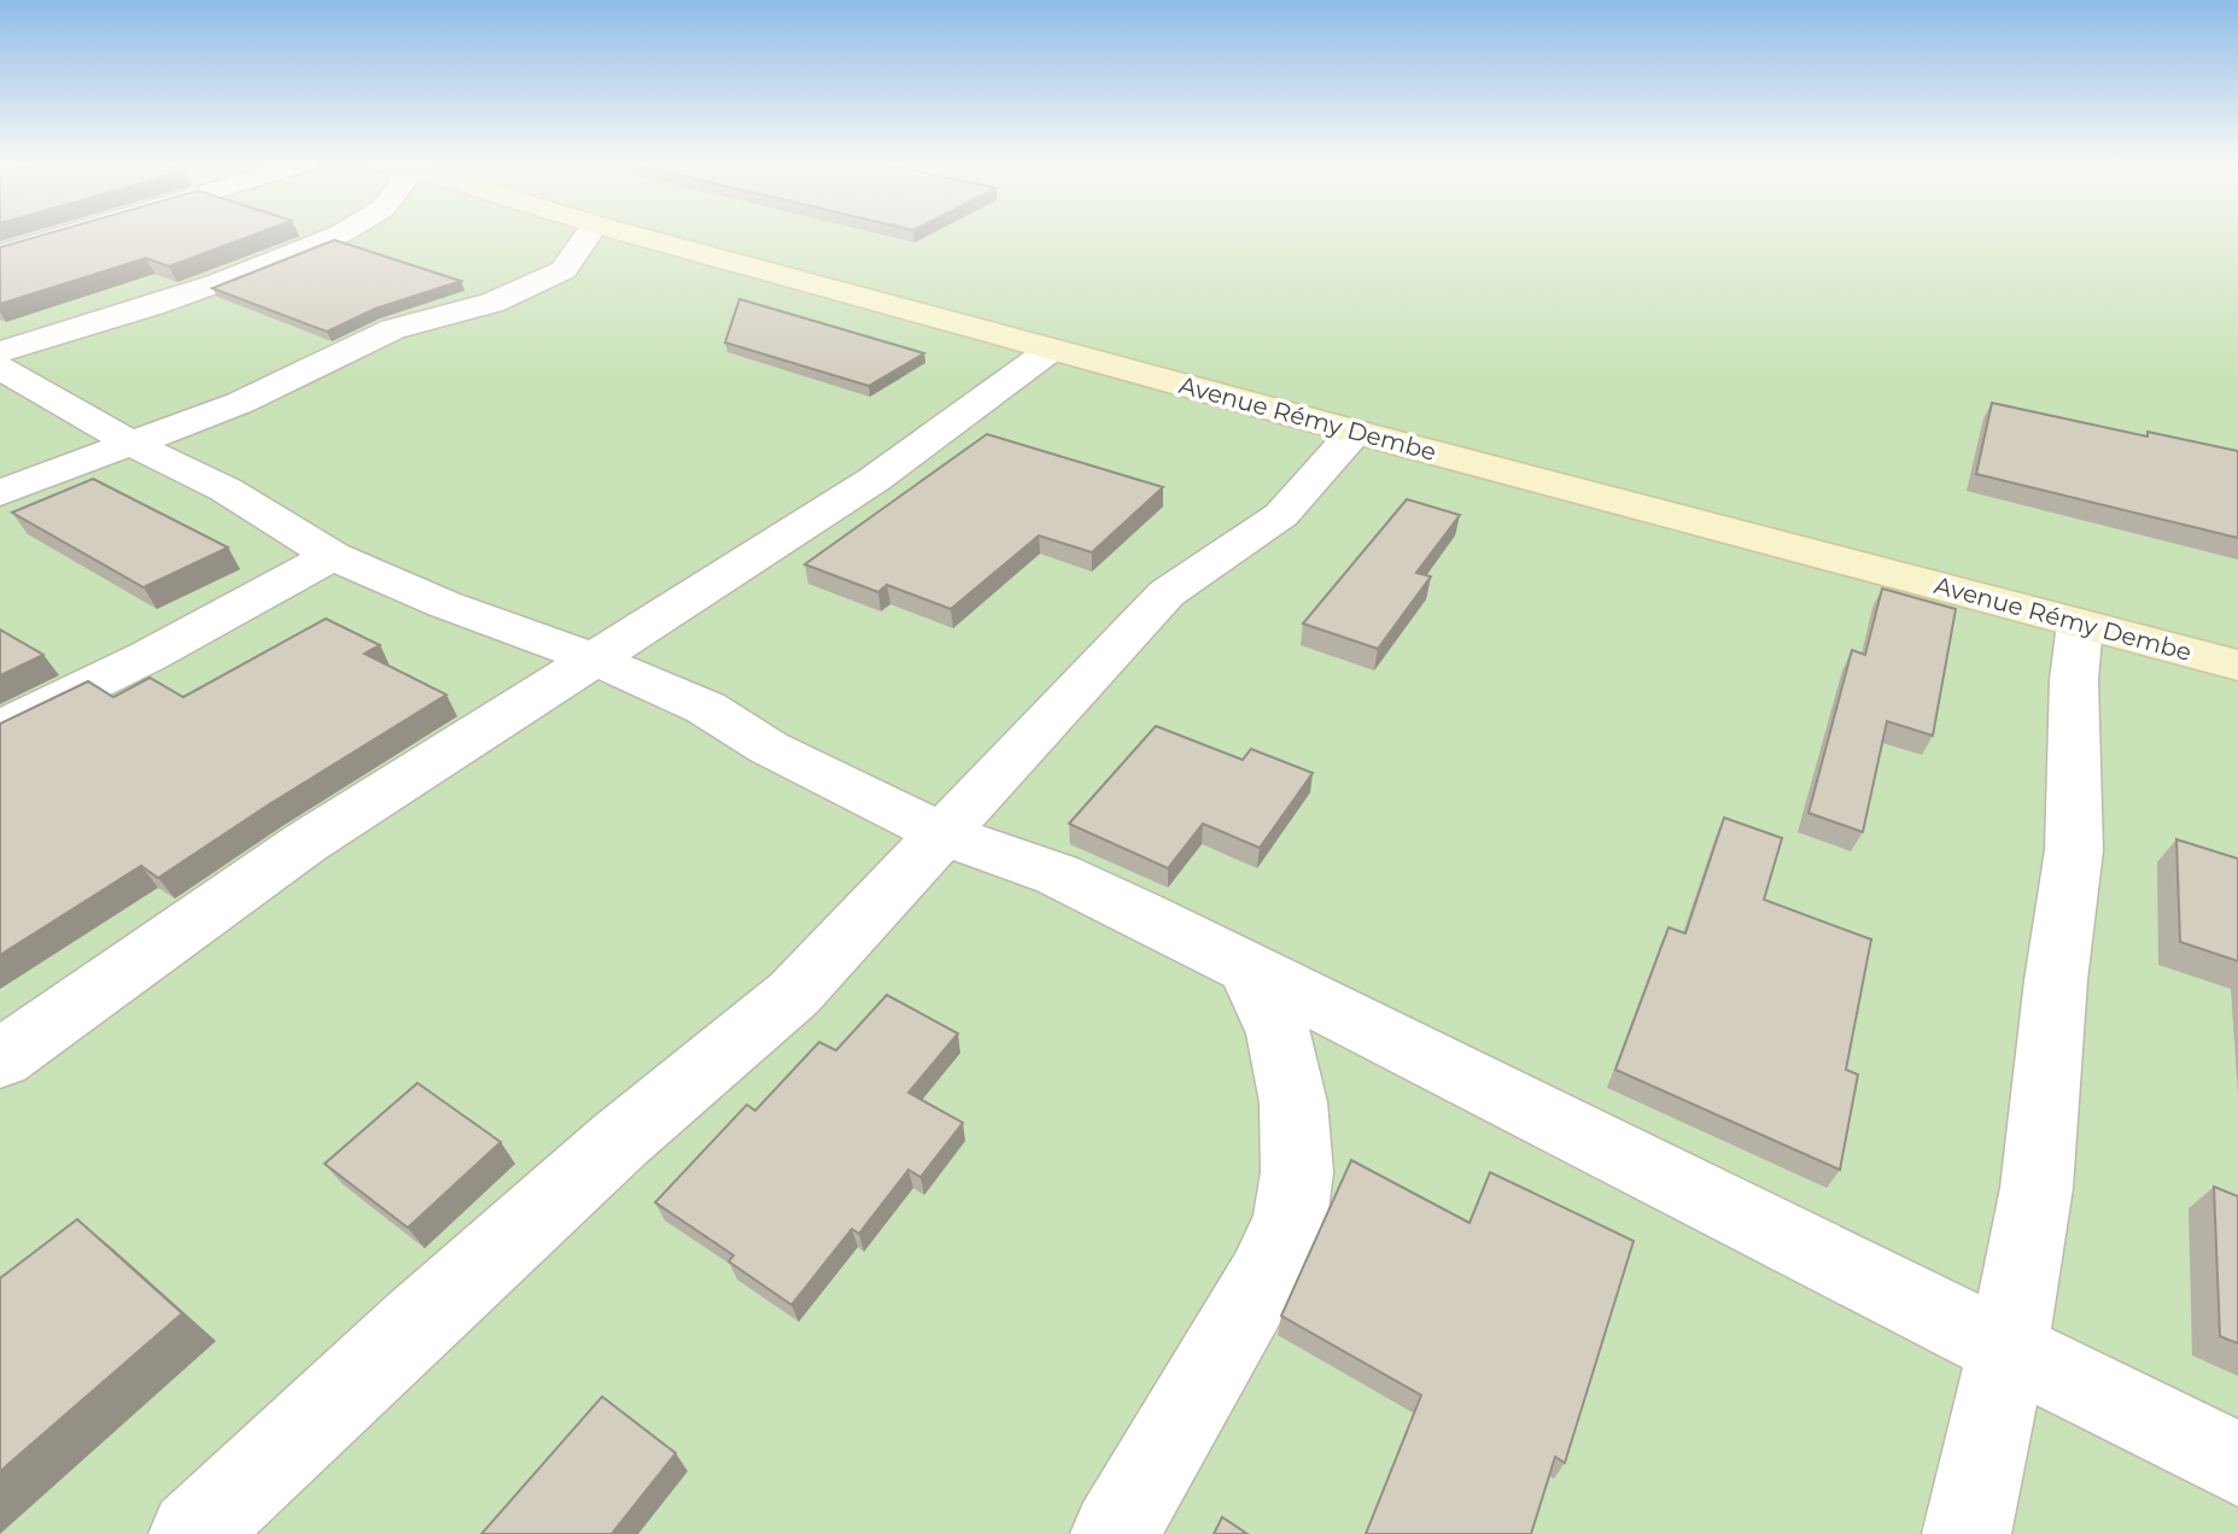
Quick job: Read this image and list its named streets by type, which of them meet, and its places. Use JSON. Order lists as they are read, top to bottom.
{
  "streets": {
    "street": ["Avenue Rémy Dembe"]
  }
}
